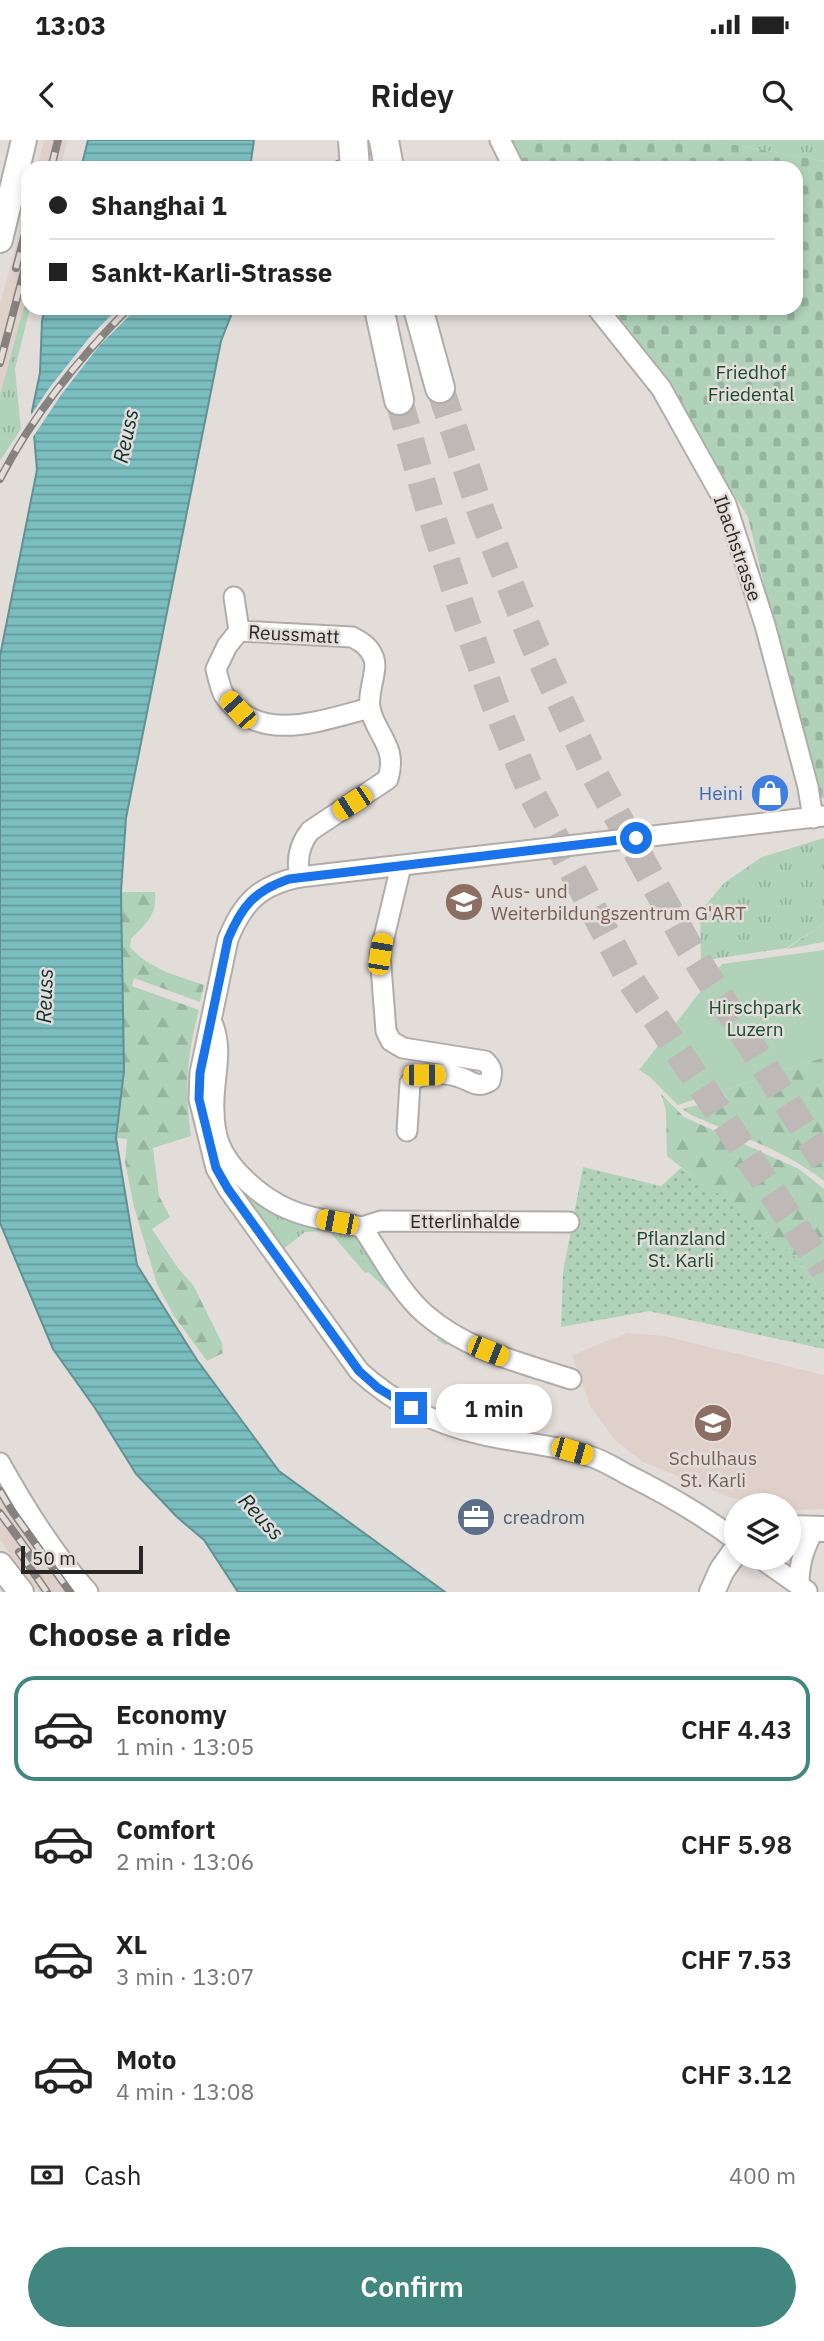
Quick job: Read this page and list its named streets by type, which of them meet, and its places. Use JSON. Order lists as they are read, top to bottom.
{
  "streets": {
    "street": ["Ibachstrasse", "Reussmatt", "Etterlinhalde"]
  },
  "water": ["Reuss"],
  "parks": ["Friedhof Friedental", "Hirschpark Luzern", "Pflanzland St. Karli"],
  "places": {
    "shop": ["Heini"],
    "school or university": ["Aus- und Weiterbildungszentrum G'ART", "Schulhaus St. Karli"],
    "office": ["creadrom"]
  },
  "scale_bar": "50 m",
  "page": {
    "status": "13:03",
    "header": "Ridey",
    "banner": ["Shanghai 1", "Sankt-Karli-Strasse"],
    "bubble": "1 min",
    "scale": "50 m",
    "heading": "Choose a ride",
    "list": [
      {
        "name": "Economy",
        "note": "1 min · 13:05",
        "value": "CHF 4.43"
      },
      {
        "name": "Comfort",
        "note": "2 min · 13:06",
        "value": "CHF 5.98"
      },
      {
        "name": "XL",
        "note": "3 min · 13:07",
        "value": "CHF 7.53"
      },
      {
        "name": "Moto",
        "note": "4 min · 13:08",
        "value": "CHF 3.12"
      }
    ],
    "pay": ["Cash", "400 m"],
    "buttons": "Confirm"
  }
}
